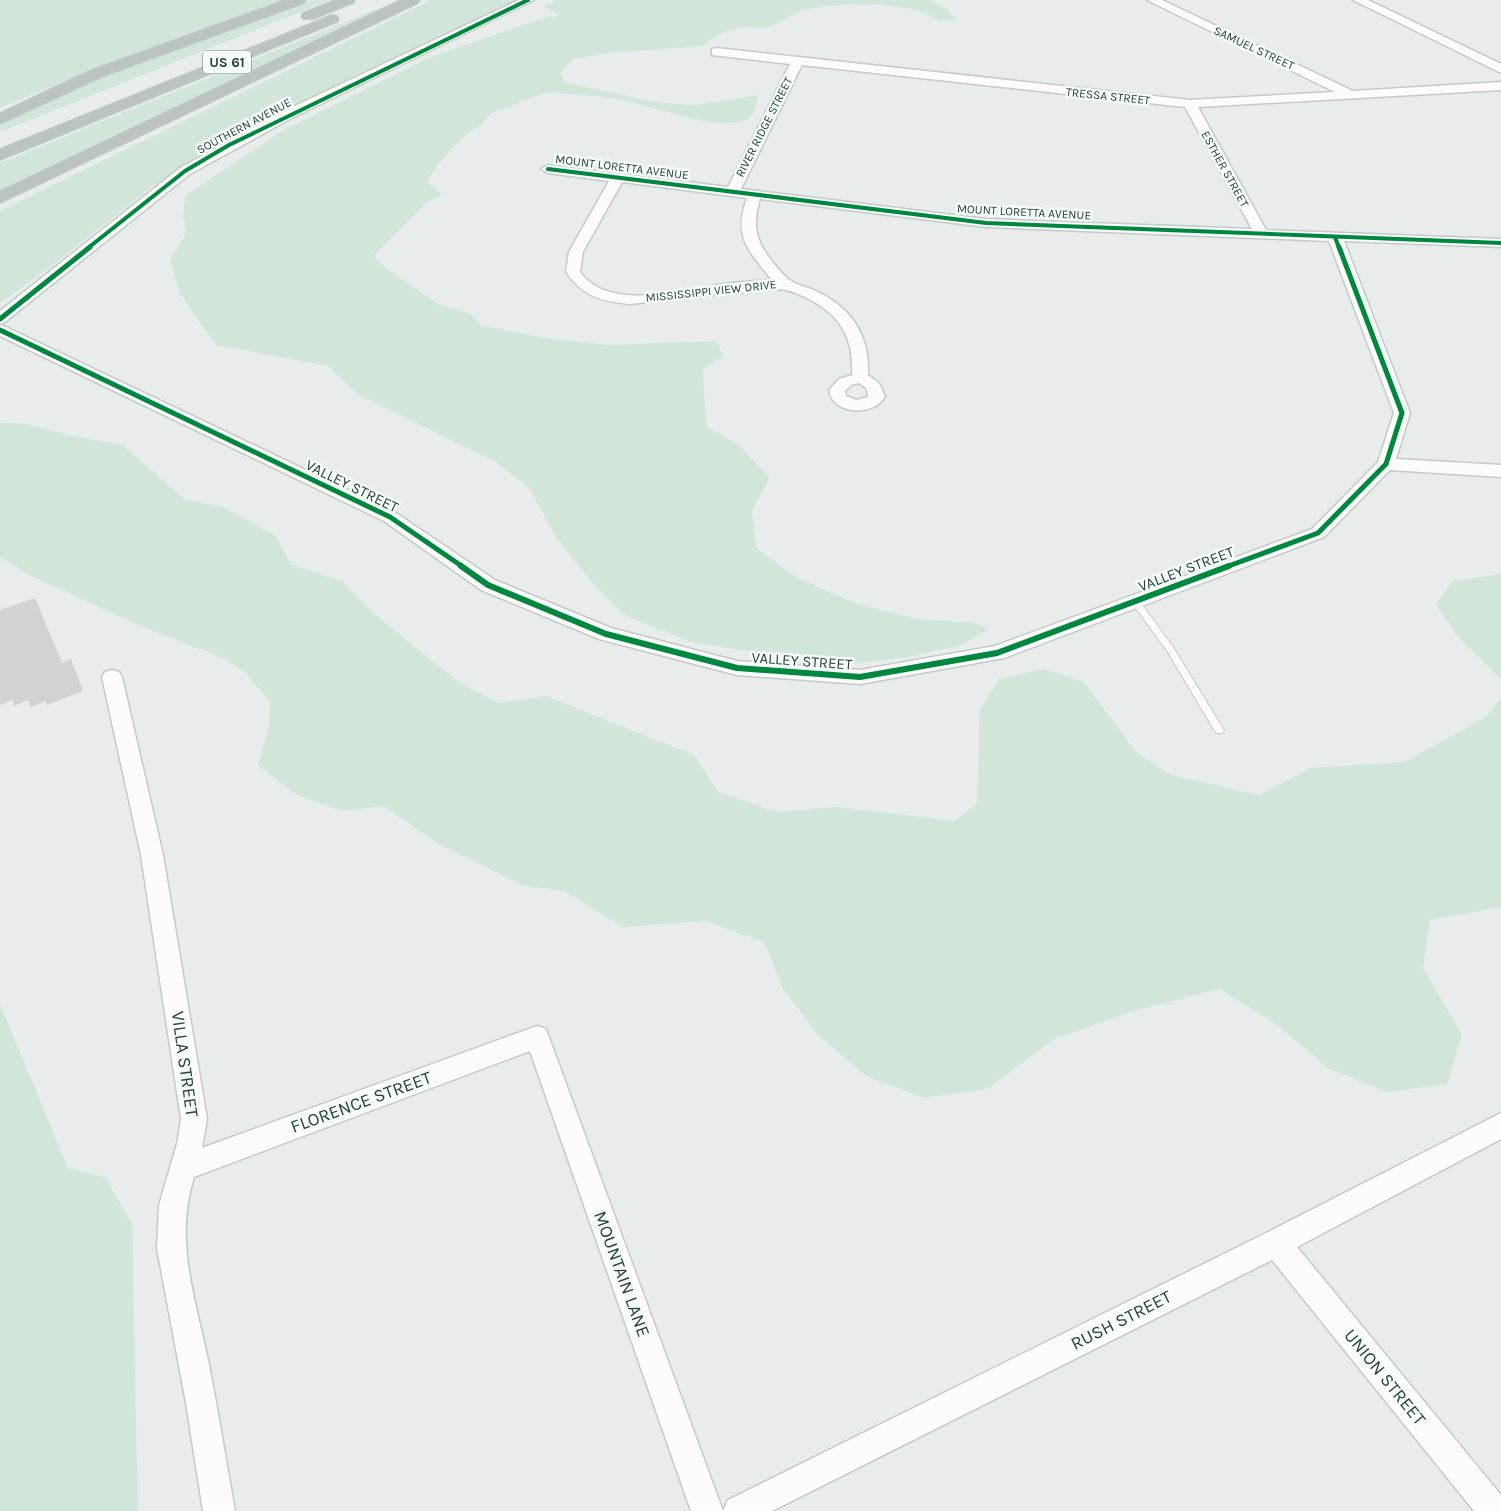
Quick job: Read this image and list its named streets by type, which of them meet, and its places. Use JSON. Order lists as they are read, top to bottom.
{
  "streets": {
    "highway": ["US 61"],
    "street": [
      "SAMUEL STREET",
      "TRESSA STREET",
      "SOUTHERN AVENUE",
      "RIVER RIDGE STREET",
      "MOUNT LORETTA AVENUE",
      "ESTHER STREET",
      "MISSISSIPPI VIEW DRIVE",
      "VALLEY STREET",
      "VILLA STREET",
      "FLORENCE STREET",
      "MOUNTAIN LANE",
      "RUSH STREET",
      "UNION STREET"
    ]
  },
  "crossings": [
    ["SAMUEL STREET", "TRESSA STREET"],
    ["TRESSA STREET", "RIVER RIDGE STREET"],
    ["TRESSA STREET", "ESTHER STREET"],
    ["RIVER RIDGE STREET", "MOUNT LORETTA AVENUE"],
    ["RIVER RIDGE STREET", "MISSISSIPPI VIEW DRIVE"],
    ["MOUNT LORETTA AVENUE", "ESTHER STREET"],
    ["MOUNT LORETTA AVENUE", "MISSISSIPPI VIEW DRIVE"],
    ["MOUNT LORETTA AVENUE", "VALLEY STREET"],
    ["VILLA STREET", "FLORENCE STREET"],
    ["FLORENCE STREET", "MOUNTAIN LANE"],
    ["RUSH STREET", "UNION STREET"]
  ]
}
